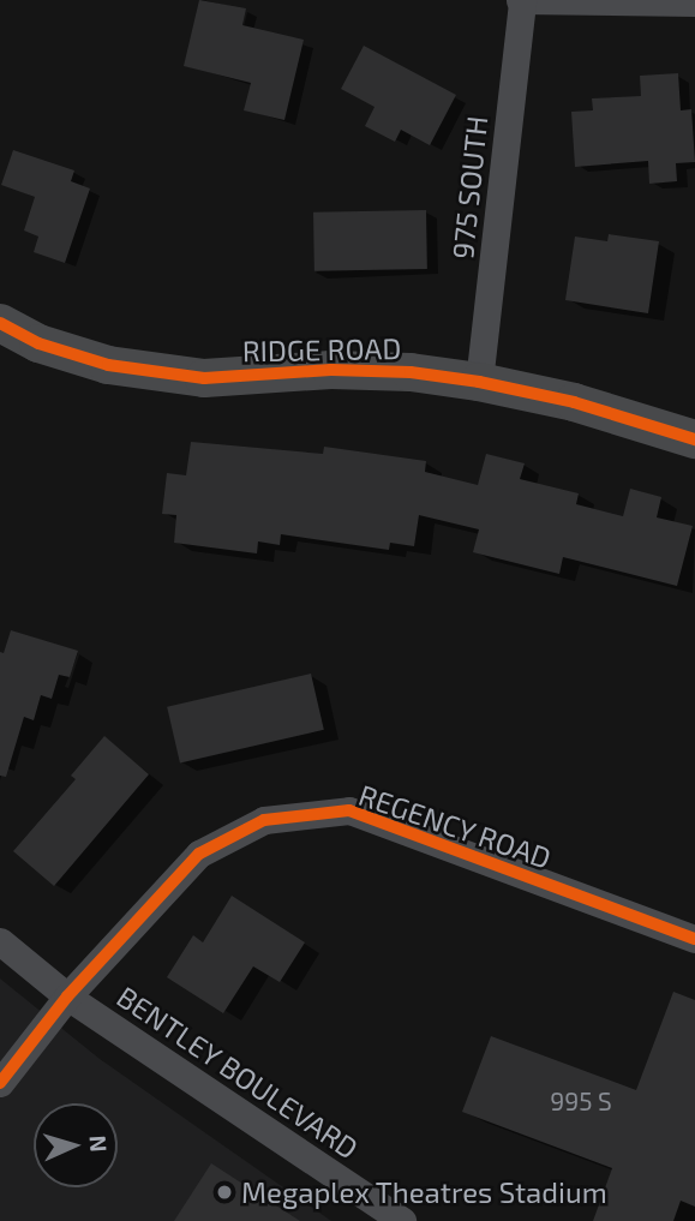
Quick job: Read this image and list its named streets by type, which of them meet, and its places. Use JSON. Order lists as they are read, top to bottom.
{
  "streets": {
    "street": [
      "975 SOUTH",
      "RIDGE ROAD",
      "REGENCY ROAD",
      "BENTLEY BOULEVARD"
    ]
  },
  "crossings": [
    ["975 SOUTH", "RIDGE ROAD"],
    ["REGENCY ROAD", "BENTLEY BOULEVARD"]
  ],
  "places": ["Megaplex Theatres Stadium"],
  "house_numbers": ["995 S"],
  "north": "right"
}
